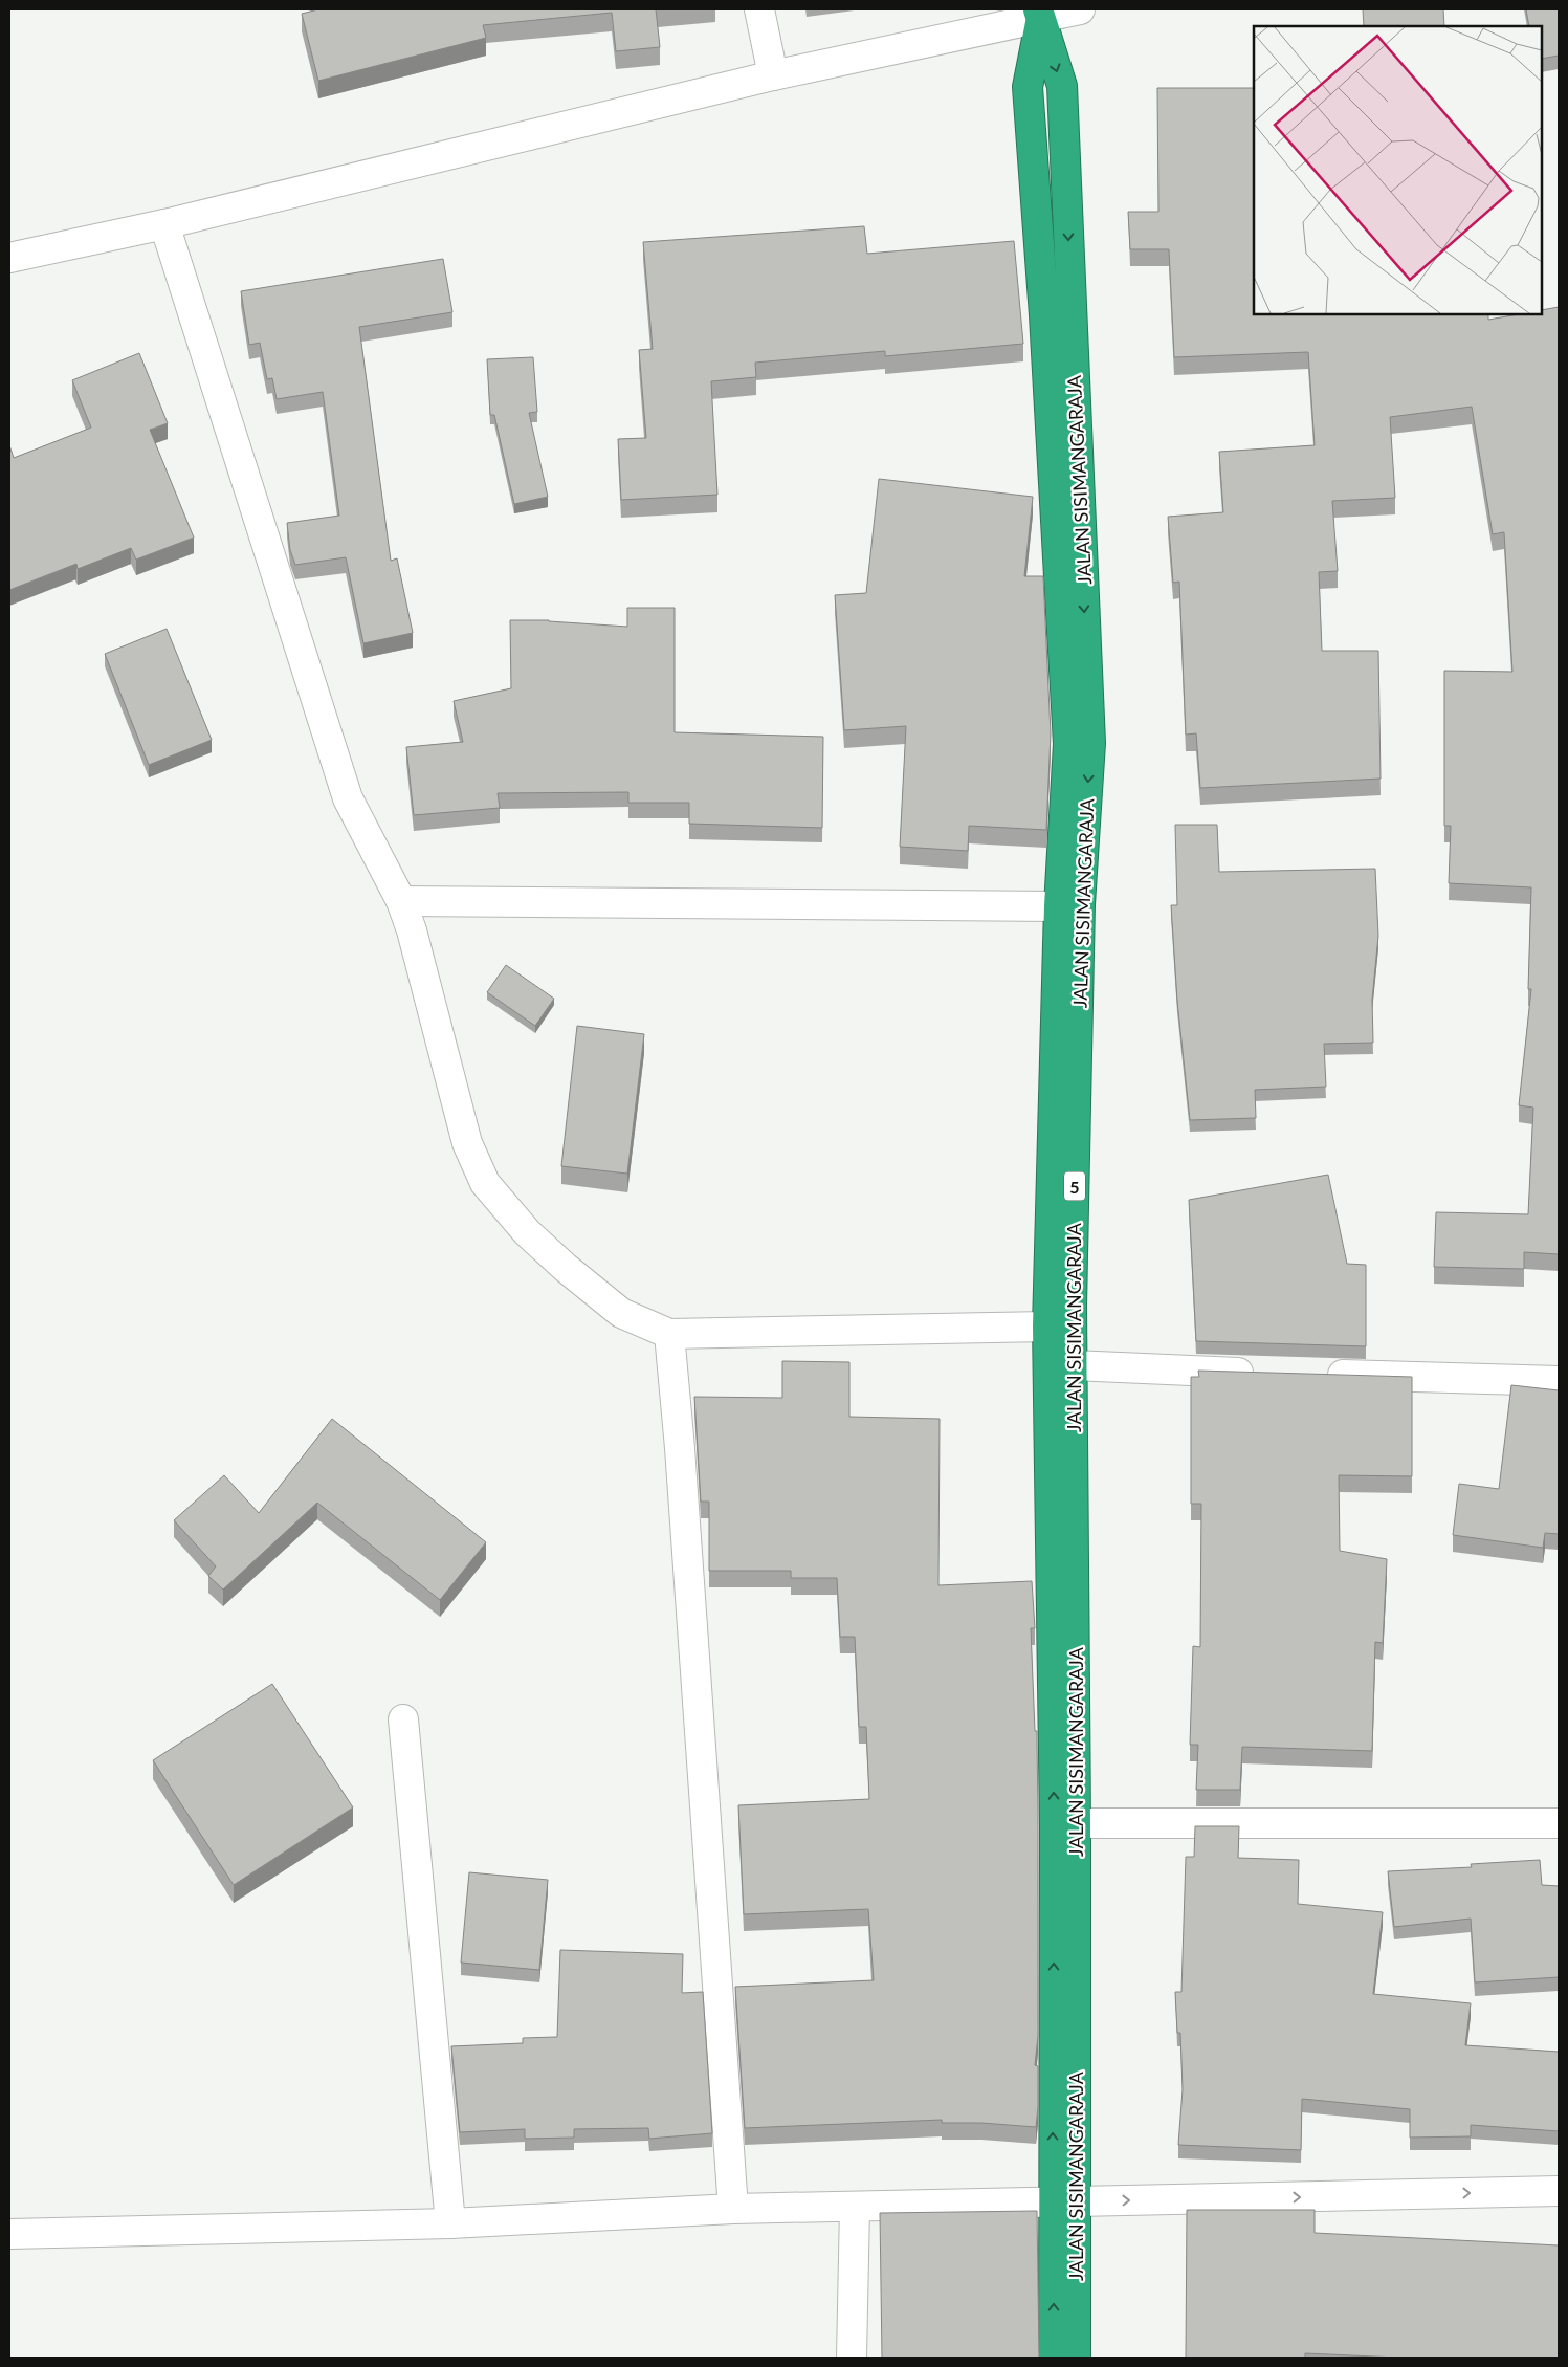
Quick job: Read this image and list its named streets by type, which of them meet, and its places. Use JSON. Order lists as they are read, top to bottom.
{
  "streets": {
    "highway": ["JALAN SISIMANGARAJA", "5"]
  }
}
